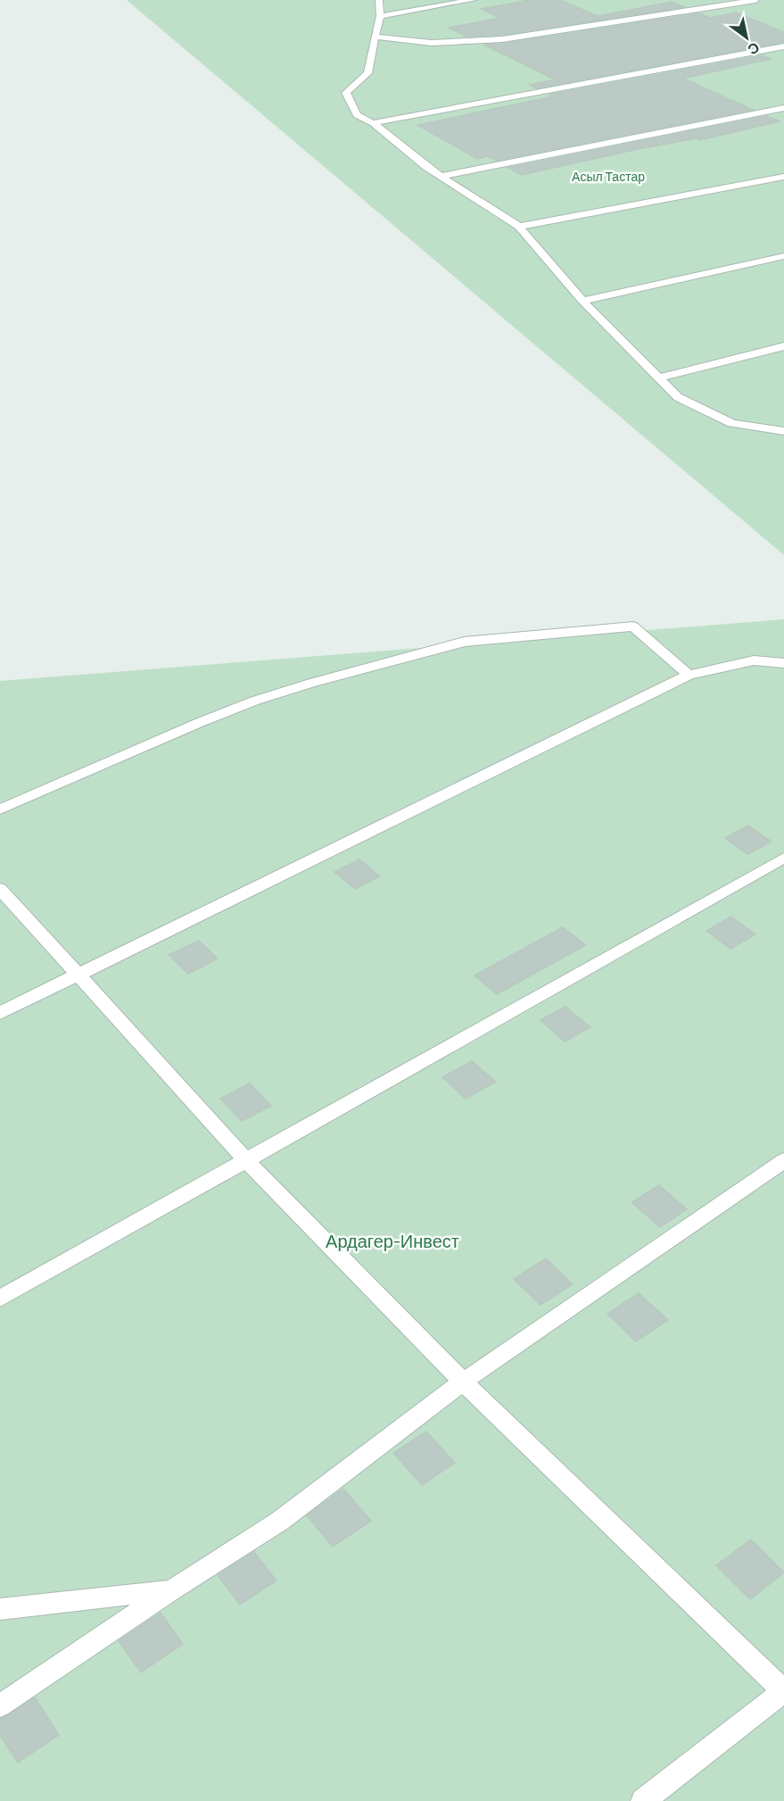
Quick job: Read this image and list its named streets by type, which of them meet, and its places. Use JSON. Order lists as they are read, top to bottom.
{
  "parks": ["Асыл Тастар", "Ардагер-Инвест"],
  "north": "bottom right"
}
